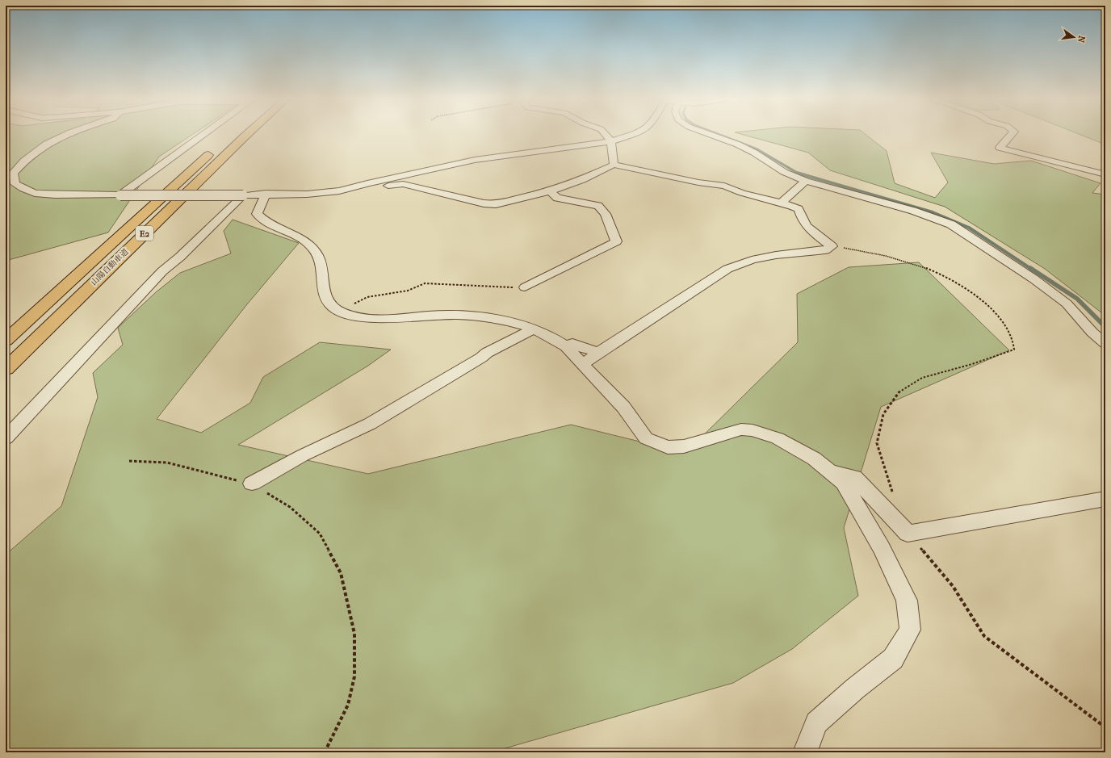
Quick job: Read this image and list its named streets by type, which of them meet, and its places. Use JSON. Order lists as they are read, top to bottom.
{
  "streets": {
    "highway": ["E2", "山陽自動車道"]
  },
  "north": "right"
}
